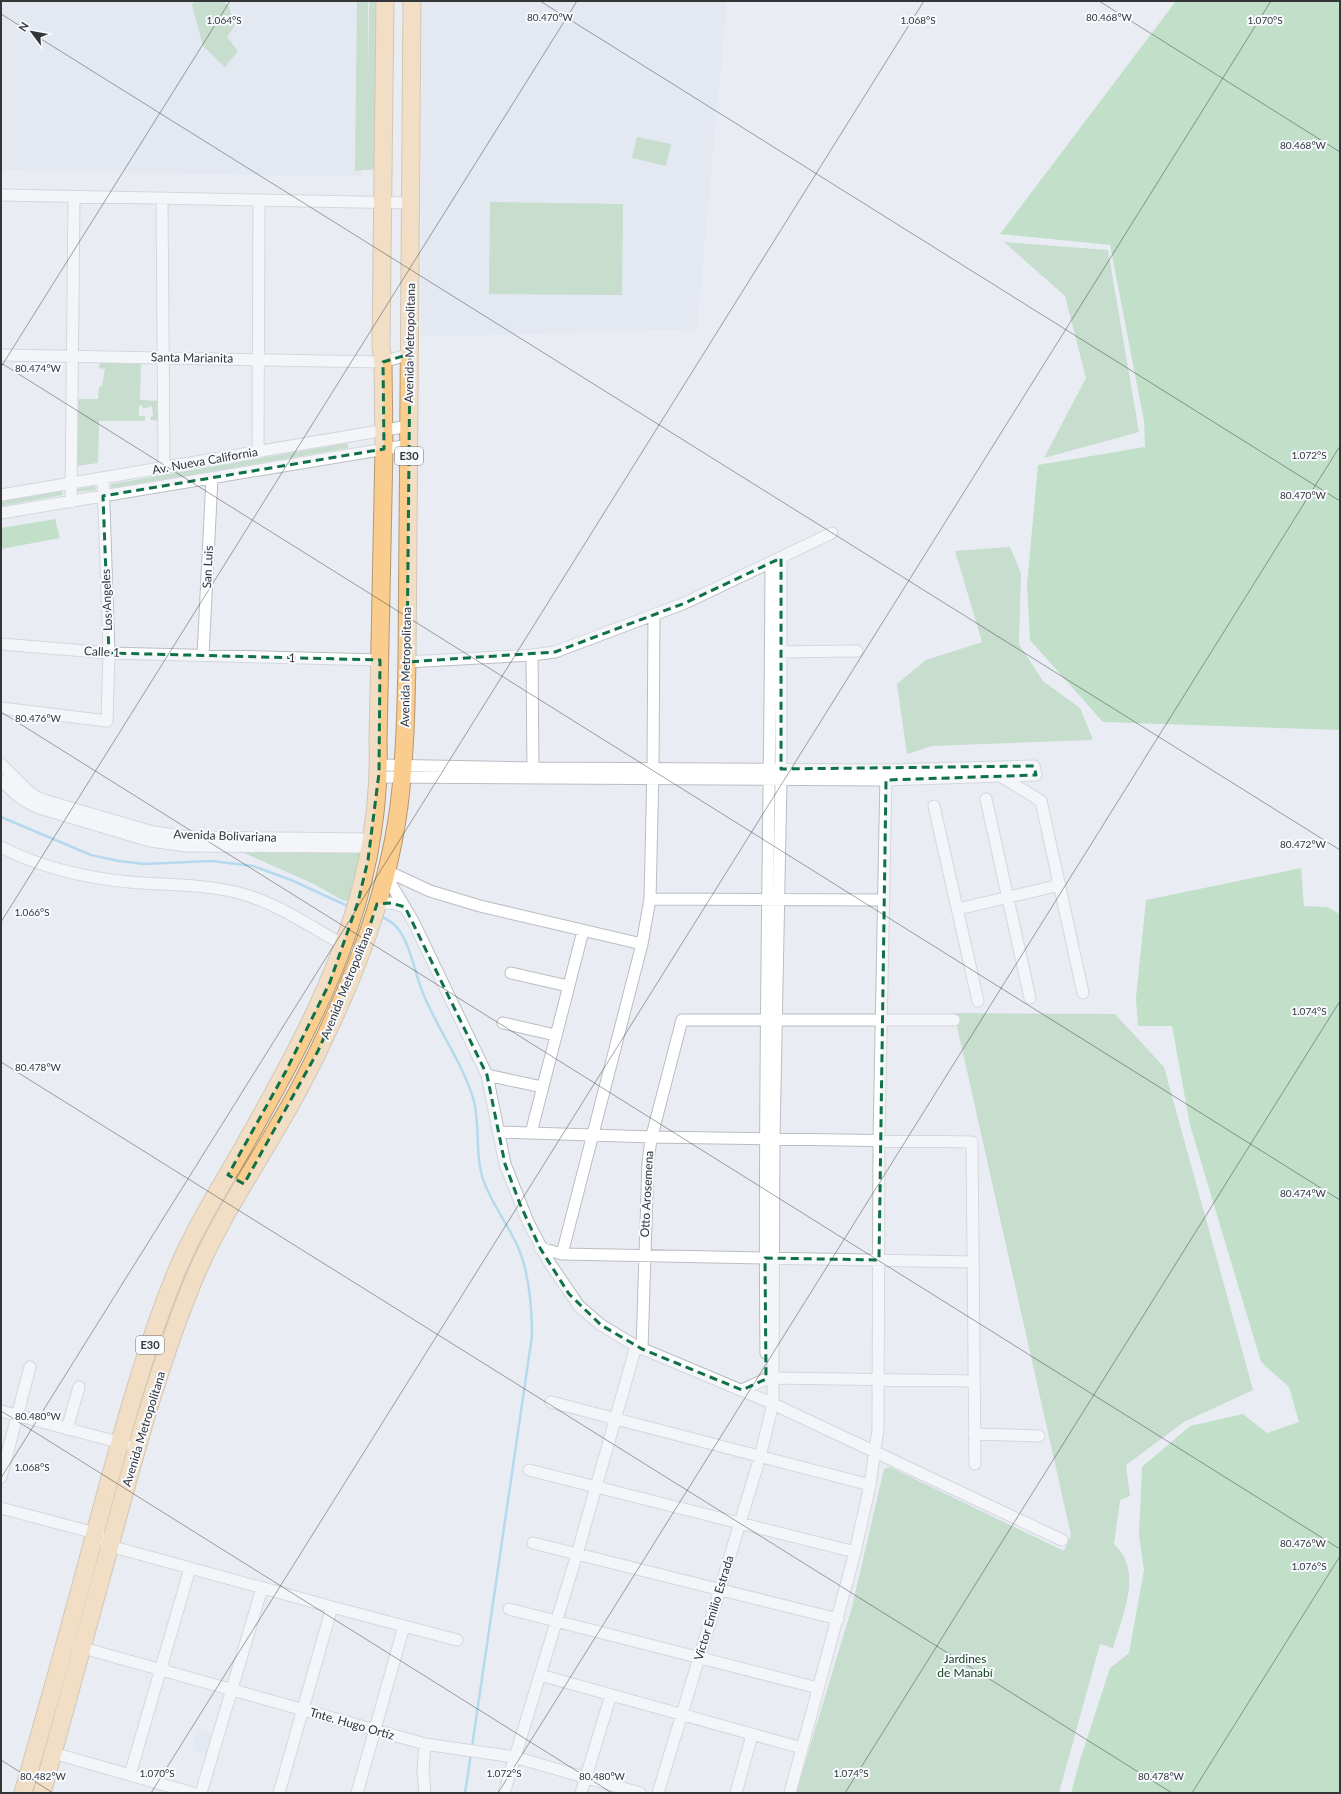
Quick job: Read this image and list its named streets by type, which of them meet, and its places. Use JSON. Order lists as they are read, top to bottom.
{
  "streets": {
    "highway": ["Avenida Metropolitana", "E30"],
    "street": [
      "Santa Marianita",
      "Av. Nueva California",
      "San Luis",
      "Los Angeles",
      "Calle 1",
      "1",
      "Avenida Bolivariana",
      "Otto Arosemena",
      "Víctor Emilio Estrada",
      "Tnte. Hugo Ortíz"
    ]
  },
  "crossings": [
    ["Avenida Metropolitana", "Santa Marianita"],
    ["Avenida Metropolitana", "Av. Nueva California"],
    ["Avenida Metropolitana", "Tnte. Hugo Ortíz"],
    ["Santa Marianita", "E30"],
    ["E30", "Av. Nueva California"],
    ["E30", "1"],
    ["E30", "Avenida Bolivariana"],
    ["E30", "Tnte. Hugo Ortíz"],
    ["Av. Nueva California", "San Luis"],
    ["Av. Nueva California", "Los Angeles"],
    ["San Luis", "Calle 1"],
    ["San Luis", "1"],
    ["Los Angeles", "Calle 1"],
    ["Calle 1", "1"],
    ["Otto Arosemena", "Víctor Emilio Estrada"],
    ["Otto Arosemena", "Tnte. Hugo Ortíz"]
  ],
  "parks": ["Jardines de Manabí"],
  "north": "top left",
  "coordinates": [
    "80.470°W",
    "80.468°W",
    "1.064°S",
    "1.068°S",
    "1.070°S",
    "80.474°W",
    "1.072°S",
    "80.476°W",
    "80.472°W",
    "1.066°S",
    "1.074°S",
    "80.478°W",
    "80.480°W",
    "1.076°S",
    "80.482°W"
  ]
}
